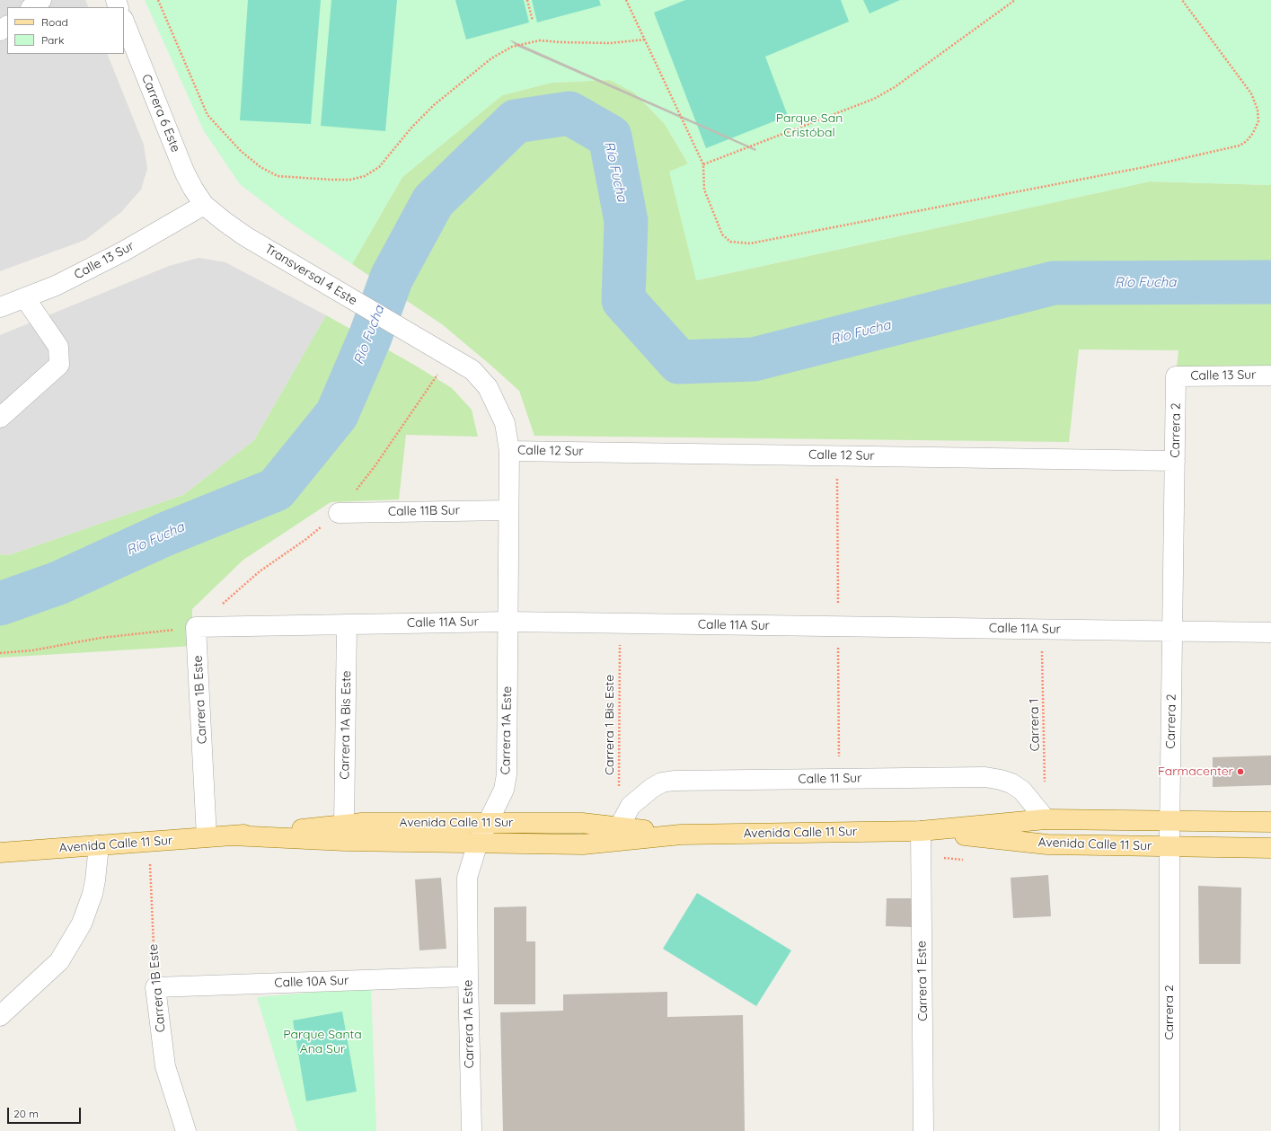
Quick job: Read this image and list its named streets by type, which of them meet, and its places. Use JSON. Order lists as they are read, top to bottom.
{
  "streets": {
    "main road": ["Avenida Calle 11 Sur"],
    "street": [
      "Carrera 6 Este",
      "Calle 13 Sur",
      "Transversal 4 Este",
      "Carrera 2",
      "Calle 12 Sur",
      "Calle 11B Sur",
      "Calle 11A Sur",
      "Carrera 1B Este",
      "Carrera 1A Bis Este",
      "Carrera 1A Este",
      "Calle 11 Sur",
      "Carrera 1 Este",
      "Calle 10A Sur"
    ],
    "path": ["Carrera 1 Bis Este", "Carrera 1"]
  },
  "crossings": [
    ["Carrera 6 Este", "Calle 13 Sur"],
    ["Carrera 6 Este", "Transversal 4 Este"],
    ["Calle 13 Sur", "Transversal 4 Este"],
    ["Calle 13 Sur", "Carrera 2"],
    ["Transversal 4 Este", "Calle 12 Sur"],
    ["Transversal 4 Este", "Carrera 1A Este"],
    ["Carrera 2", "Calle 12 Sur"],
    ["Carrera 2", "Calle 11A Sur"],
    ["Carrera 2", "Avenida Calle 11 Sur"],
    ["Calle 12 Sur", "Carrera 1A Este"],
    ["Calle 11B Sur", "Carrera 1A Este"],
    ["Calle 11A Sur", "Carrera 1B Este"],
    ["Calle 11A Sur", "Carrera 1A Bis Este"],
    ["Calle 11A Sur", "Carrera 1 Bis Este"],
    ["Calle 11A Sur", "Carrera 1"],
    ["Calle 11A Sur", "Carrera 1A Este"],
    ["Carrera 1B Este", "Avenida Calle 11 Sur"],
    ["Carrera 1B Este", "Calle 10A Sur"],
    ["Carrera 1A Bis Este", "Avenida Calle 11 Sur"],
    ["Carrera 1", "Calle 11 Sur"],
    ["Carrera 1", "Avenida Calle 11 Sur"],
    ["Carrera 1A Este", "Avenida Calle 11 Sur"],
    ["Carrera 1A Este", "Calle 10A Sur"],
    ["Calle 11 Sur", "Avenida Calle 11 Sur"],
    ["Avenida Calle 11 Sur", "Carrera 1 Este"]
  ],
  "water": ["Río Fucha"],
  "parks": ["Parque San Cristóbal", "Parque Santa Ana Sur"],
  "places": ["Farmacenter"],
  "legend": ["Road", "Park"],
  "scale_bar": "20 m"
}
